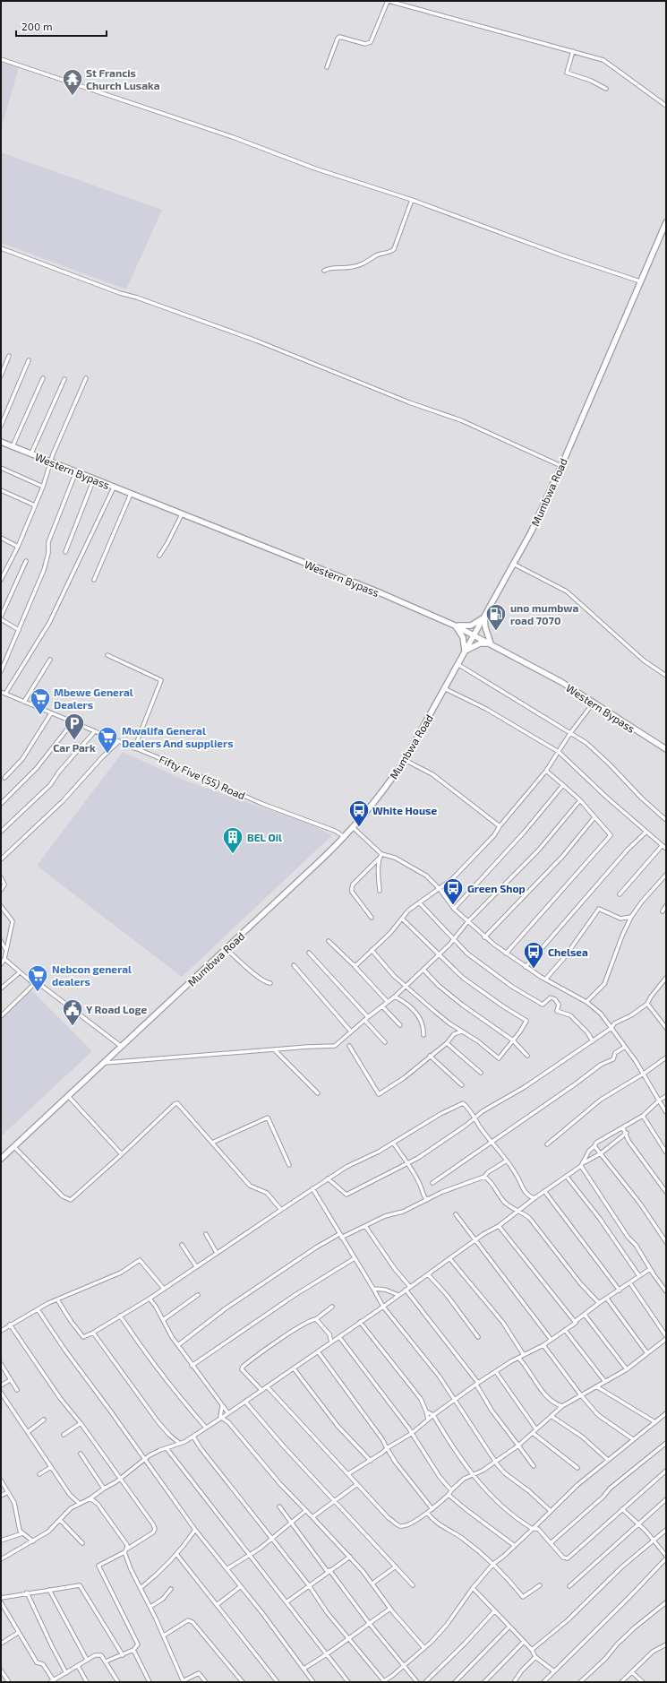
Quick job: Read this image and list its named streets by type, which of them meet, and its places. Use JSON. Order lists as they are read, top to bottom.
{
  "streets": {
    "main road": ["Western Bypass", "Mumbwa Road"],
    "street": ["Fifty Five (55) Road"]
  },
  "crossings": [
    ["Western Bypass", "Mumbwa Road"],
    ["Mumbwa Road", "Fifty Five (55) Road"]
  ],
  "places": {
    "temple": ["St Francis Church Lusaka"],
    "fuel station": ["uno mumbwa road 7070"],
    "supermarket": ["Mbewe General Dealers", "Mwalifa General Dealers And suppliers", "Nebcon general dealers"],
    "parking": ["Car Park"],
    "bus stop": ["White House", "Green Shop", "Chelsea"],
    "building": ["BEL Oil"],
    "public building": ["Y Road Loge"]
  },
  "scale_bar": "200 m"
}
